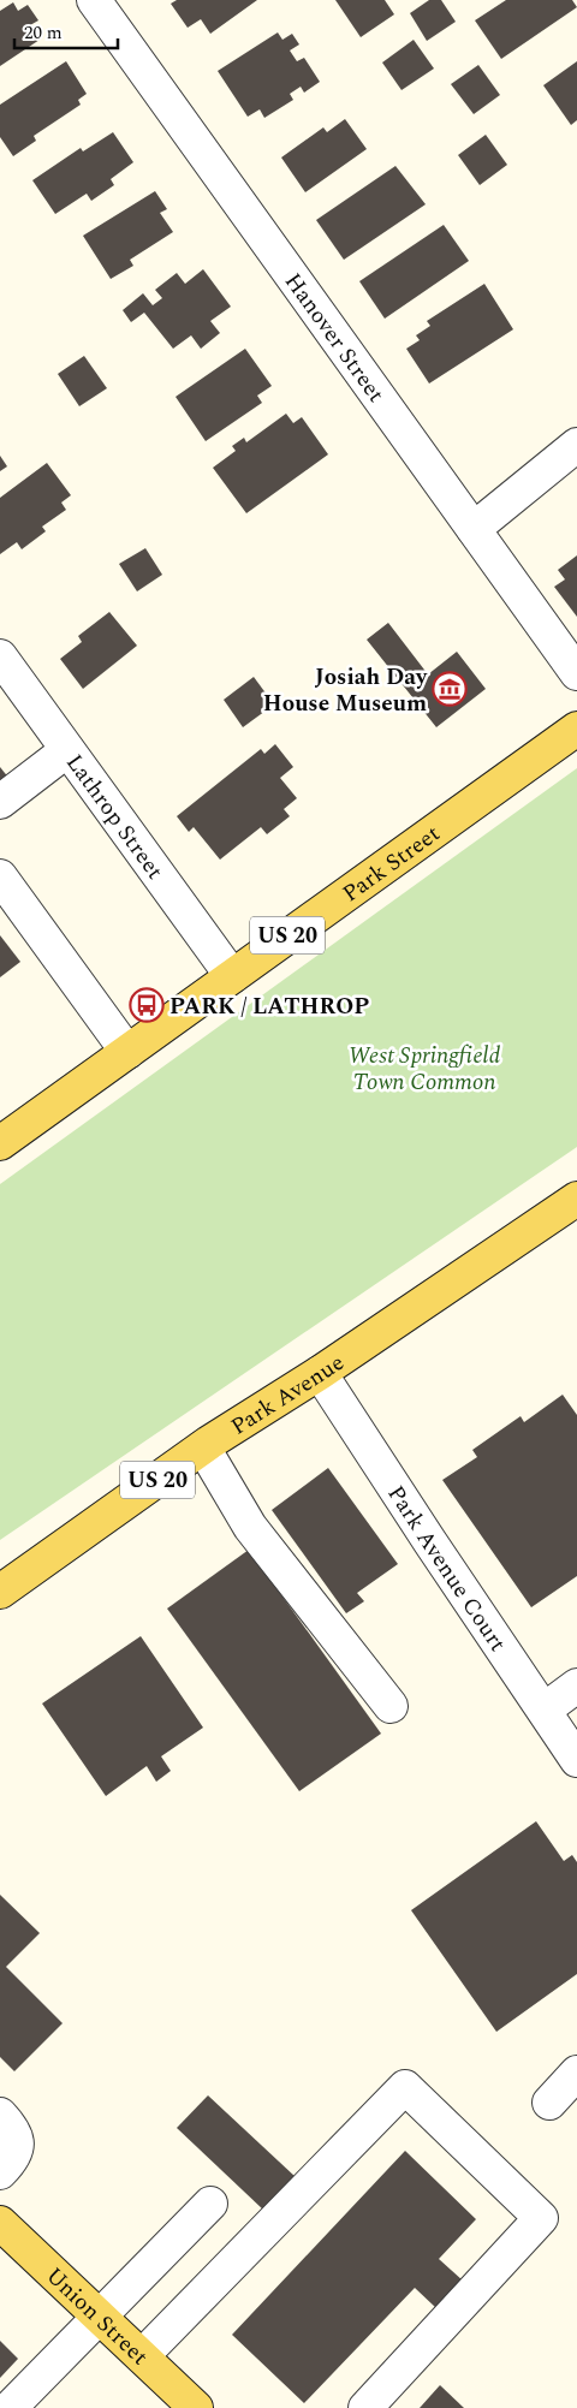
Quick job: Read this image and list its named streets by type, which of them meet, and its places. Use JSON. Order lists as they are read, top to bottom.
{
  "streets": {
    "main road": [
      "Park Street",
      "US 20",
      "Park Avenue",
      "Union Street"
    ],
    "street": ["Hanover Street", "Lathrop Street", "Park Avenue Court"]
  },
  "crossings": [
    ["Lathrop Street", "Park Street"],
    ["Park Avenue", "Park Avenue Court"]
  ],
  "parks": ["West Springfield Town Common"],
  "places": {
    "museum": ["Josiah Day House Museum"],
    "bus stop": ["PARK / LATHROP"]
  },
  "scale_bar": "20 m"
}
